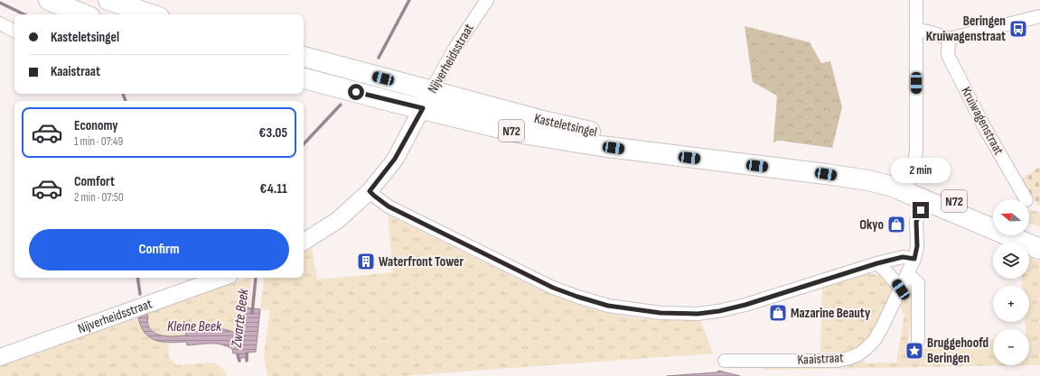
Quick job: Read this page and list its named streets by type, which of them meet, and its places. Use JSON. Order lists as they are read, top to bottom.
{
  "streets": {
    "main road": ["Kasteletsingel", "N72"],
    "street": ["Nijverheidsstraat", "Kruiwagenstraat", "Kaaistraat"]
  },
  "crossings": [
    ["Nijverheidsstraat", "Kasteletsingel"]
  ],
  "water": ["Zwarte Beek", "Kleine Beek"],
  "places": {
    "bus stop": ["Beringen Kruiwagenstraat"],
    "shop": ["Okyo", "Mazarine Beauty"],
    "building": ["Waterfront Tower"],
    "place": ["Bruggehoofd Beringen"]
  },
  "north": "left",
  "page": {
    "banner": ["Kasteletsingel", "Kaaistraat"],
    "list": [
      {
        "name": "Economy",
        "note": "1 min · 07:49",
        "value": "€3.05"
      },
      {
        "name": "Comfort",
        "note": "2 min · 07:50",
        "value": "€4.11"
      }
    ],
    "bubble": "2 min",
    "map_buttons": ["+", "−"],
    "buttons": "Confirm"
  }
}
